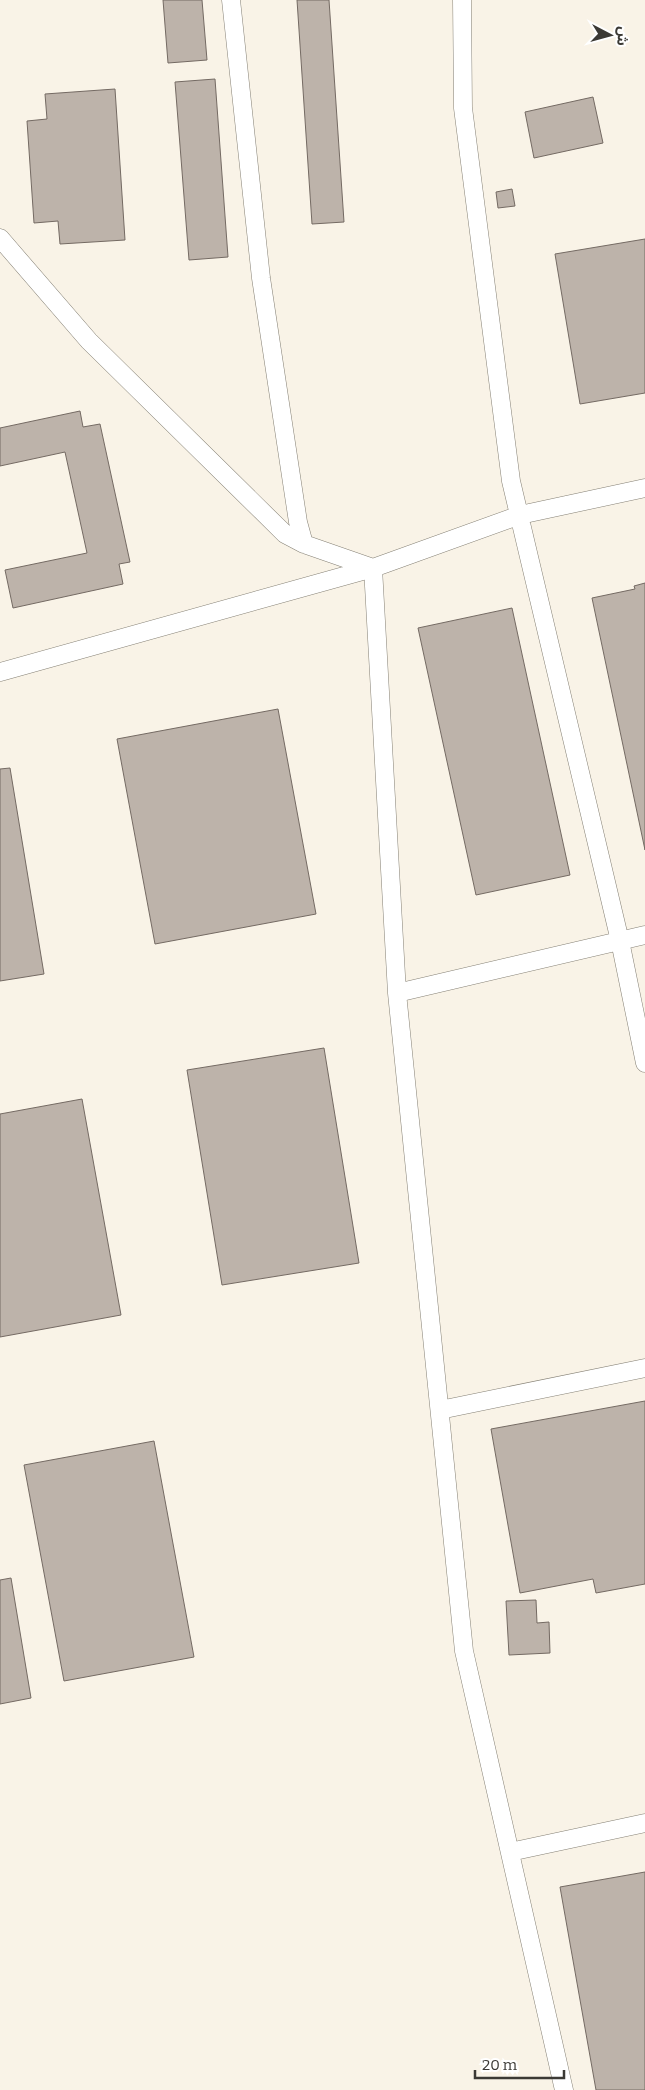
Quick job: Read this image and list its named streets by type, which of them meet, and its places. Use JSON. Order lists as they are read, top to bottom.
{
  "scale_bar": "20 m",
  "north": "right"
}
